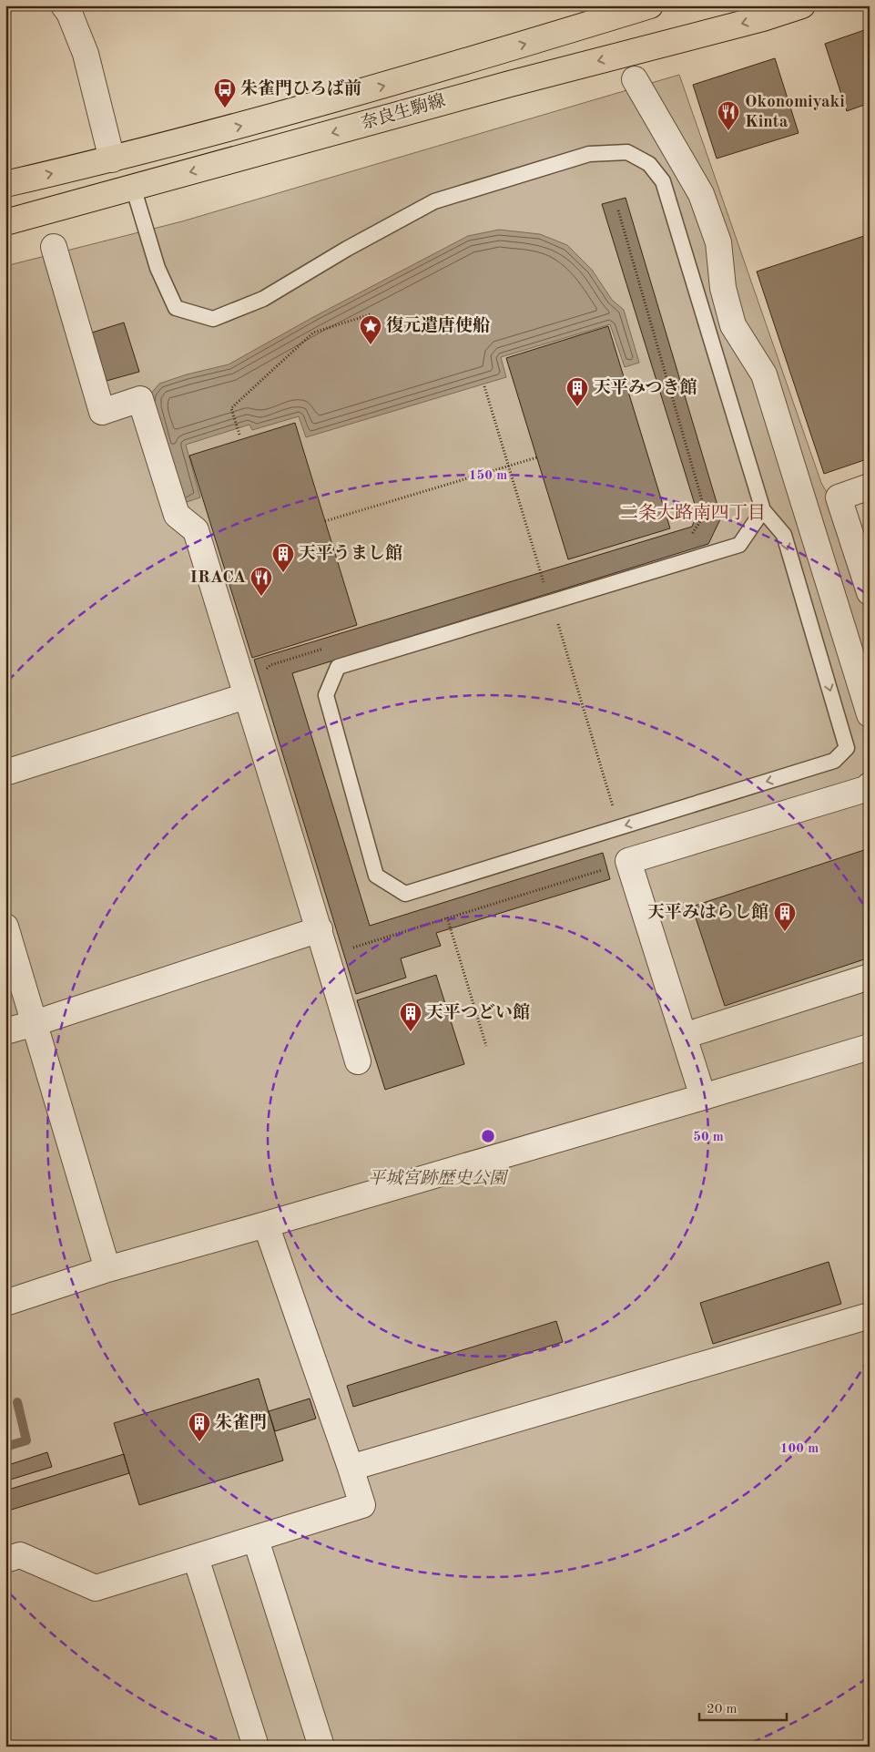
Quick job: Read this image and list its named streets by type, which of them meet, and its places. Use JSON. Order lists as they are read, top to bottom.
{
  "streets": {
    "main road": ["奈良生駒線"]
  },
  "districts": ["二条大路南四丁目"],
  "parks": ["平城宮跡歴史公園"],
  "places": {
    "bus stop": ["朱雀門ひろば前"],
    "restaurant": ["Okonomiyaki Kinta", "IRACA"],
    "place": ["復元遣唐使船"],
    "building": [
      "天平みつき館",
      "天平うまし館",
      "天平みはらし館",
      "天平つどい館",
      "朱雀門"
    ]
  },
  "scale_bar": "20 m",
  "rings": ["150 m", "50 m", "100 m"]
}
